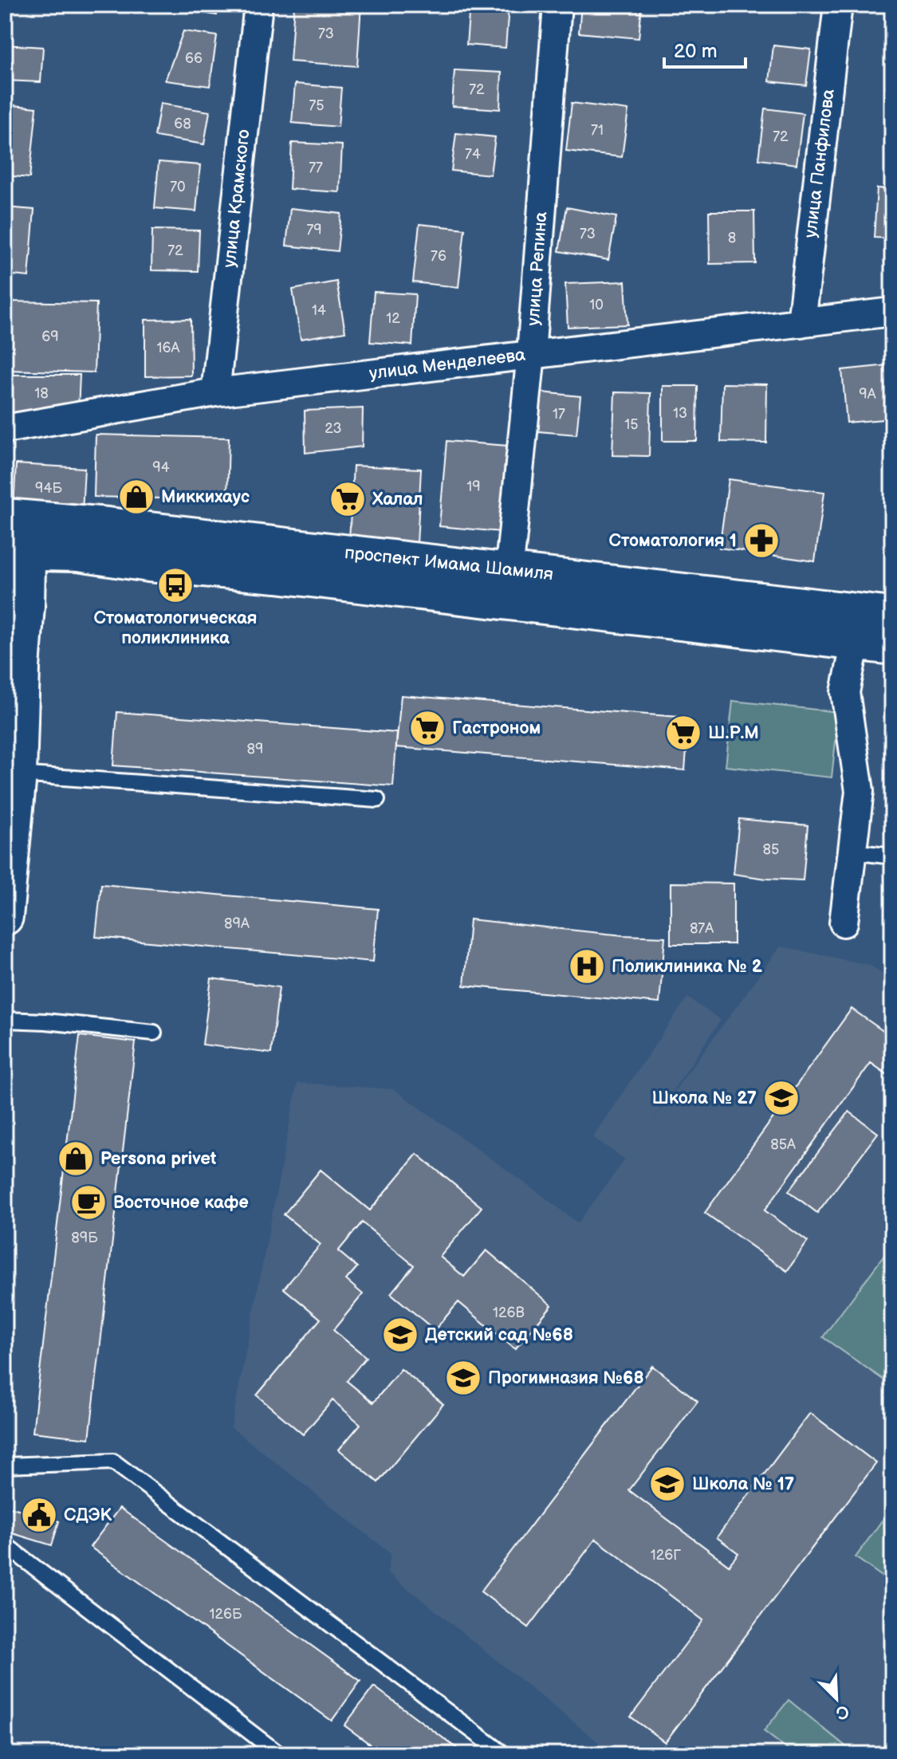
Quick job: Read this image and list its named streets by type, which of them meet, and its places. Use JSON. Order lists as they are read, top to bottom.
{
  "streets": {
    "main road": ["проспект Имама Шамиля"],
    "street": [
      "улица Панфилова",
      "улица Крамского",
      "улица Репина",
      "улица Менделеева"
    ]
  },
  "crossings": [
    ["улица Панфилова", "улица Менделеева"],
    ["улица Крамского", "улица Менделеева"],
    ["улица Репина", "улица Менделеева"],
    ["улица Репина", "проспект Имама Шамиля"]
  ],
  "places": {
    "shop": ["Миккихаус", "Persona privet"],
    "supermarket": ["Халал", "Гастроном", "Ш.Р.М"],
    "pharmacy": ["Стоматология 1"],
    "bus stop": ["Стоматологическая поликлиника"],
    "hospital": ["Поликлиника № 2"],
    "school or university": [
      "Школа № 27",
      "Детский сад №68",
      "Прогимназия №68",
      "Школа № 17"
    ],
    "cafe": ["Восточное кафе"],
    "public building": ["СДЭК"]
  },
  "house_numbers": [
    "73",
    "66",
    "72",
    "75",
    "68",
    "71",
    "72",
    "74",
    "77",
    "70",
    "79",
    "73",
    "8",
    "72",
    "76",
    "10",
    "14",
    "12",
    "69",
    "16А",
    "18",
    "9А",
    "13",
    "17",
    "15",
    "23",
    "94",
    "19",
    "94Б",
    "89",
    "85",
    "89А",
    "87А",
    "85А",
    "89Б",
    "126В",
    "126Г",
    "126Б"
  ],
  "scale_bar": "20 m",
  "north": "bottom right"
}
